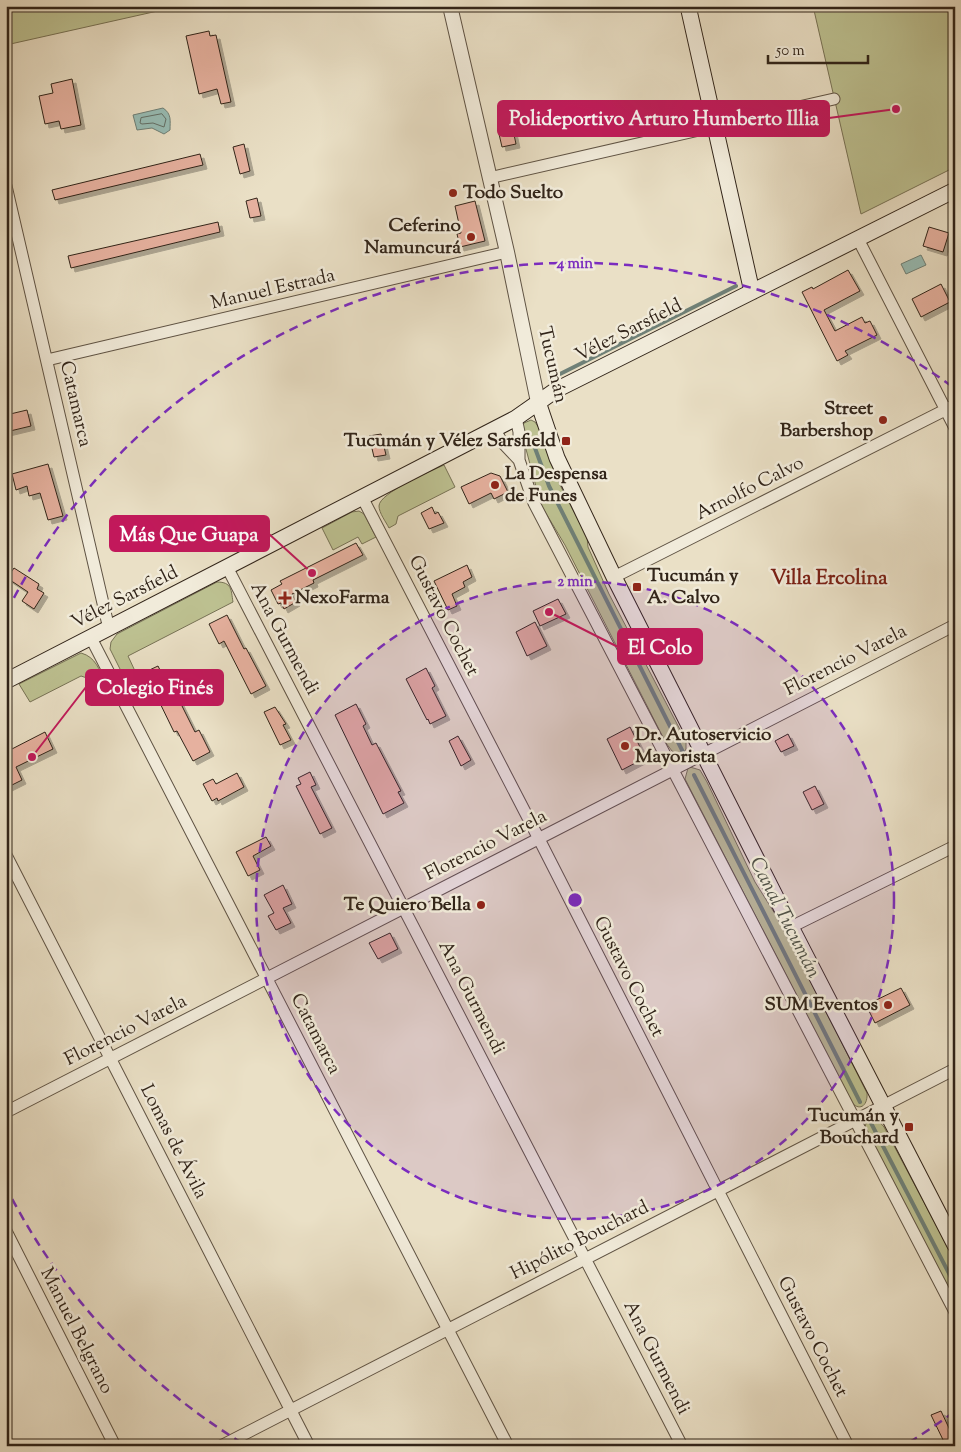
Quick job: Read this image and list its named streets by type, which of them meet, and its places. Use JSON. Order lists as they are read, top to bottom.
{
  "streets": {
    "main road": ["Vélez Sarsfield", "Tucumán"],
    "street": [
      "Manuel Estrada",
      "Catamarca",
      "Arnolfo Calvo",
      "Gustavo Cochet",
      "Ana Gurmendi",
      "Florencio Varela",
      "Lomas de Ávila",
      "Hipólito Bouchard",
      "Manuel Belgrano"
    ]
  },
  "crossings": [
    ["Manuel Estrada", "Tucumán"],
    ["Manuel Estrada", "Catamarca"],
    ["Vélez Sarsfield", "Tucumán"],
    ["Vélez Sarsfield", "Catamarca"],
    ["Vélez Sarsfield", "Gustavo Cochet"],
    ["Vélez Sarsfield", "Ana Gurmendi"],
    ["Tucumán", "Arnolfo Calvo"],
    ["Tucumán", "Florencio Varela"],
    ["Tucumán", "Hipólito Bouchard"],
    ["Catamarca", "Florencio Varela"],
    ["Catamarca", "Hipólito Bouchard"],
    ["Gustavo Cochet", "Florencio Varela"],
    ["Gustavo Cochet", "Hipólito Bouchard"],
    ["Ana Gurmendi", "Florencio Varela"],
    ["Ana Gurmendi", "Hipólito Bouchard"],
    ["Florencio Varela", "Lomas de Ávila"],
    ["Lomas de Ávila", "Hipólito Bouchard"]
  ],
  "districts": ["Villa Ercolina"],
  "water": ["Canal Tucumán"],
  "places": {
    "other": [
      "Polideportivo Arturo Humberto Illia",
      "Todo Suelto",
      "Ceferino Namuncurá",
      "Street Barbershop",
      "La Despensa de Funes",
      "Más Que Guapa",
      "El Colo",
      "Dr. Autoservicio Mayorista",
      "Colegio Finés",
      "Te Quiero Bella",
      "SUM Eventos"
    ],
    "transit": ["Tucumán y Vélez Sarsfield", "Tucumán y A. Calvo", "Tucumán y Bouchard"],
    "health": ["NexoFarma"]
  },
  "scale_bar": "50 m",
  "rings": ["4 min", "2 min"]
}
